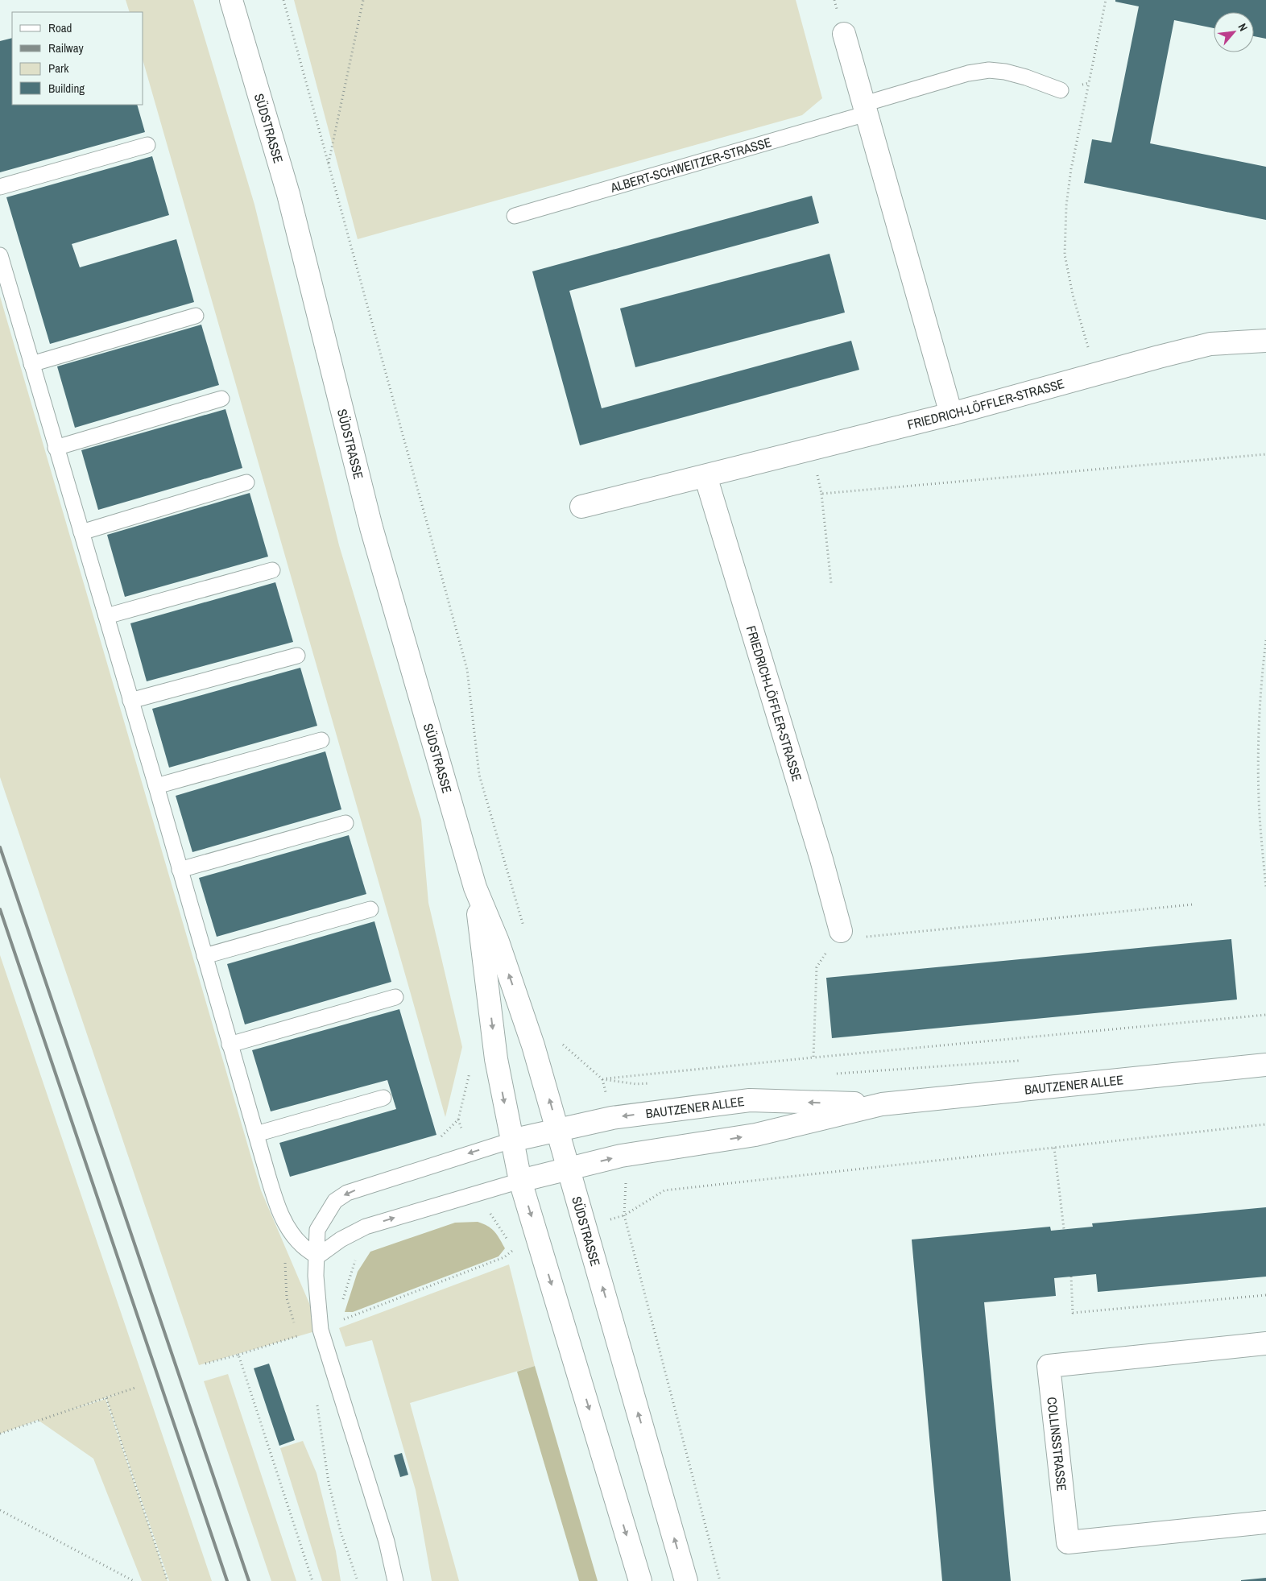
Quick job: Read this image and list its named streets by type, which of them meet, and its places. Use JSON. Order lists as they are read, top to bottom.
{
  "streets": {
    "street": [
      "SÜDSTRASSE",
      "FRIEDRICH-LÖFFLER-STRASSE",
      "BAUTZENER ALLEE",
      "COLLINSSTRASSE"
    ],
    "lane": ["ALBERT-SCHWEITZER-STRASSE"]
  },
  "crossings": [
    ["SÜDSTRASSE", "BAUTZENER ALLEE"]
  ],
  "legend": [
    "Road",
    "Railway",
    "Park",
    "Building"
  ],
  "north": "top right"
}
